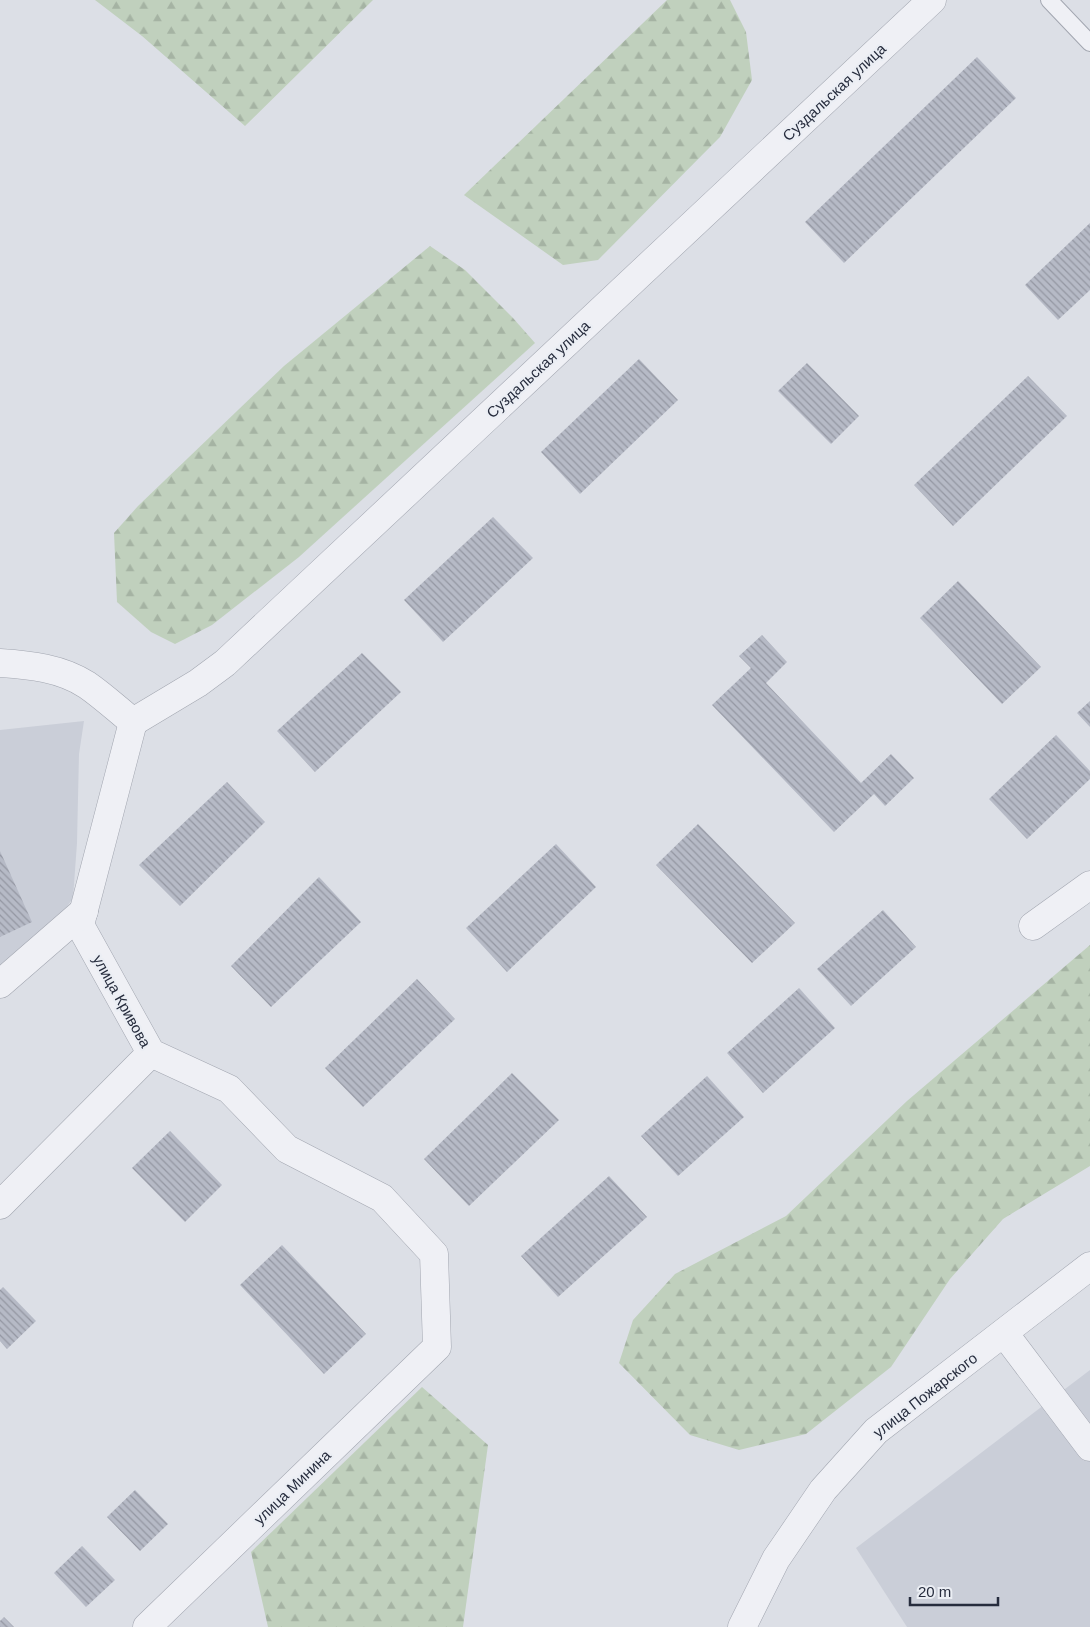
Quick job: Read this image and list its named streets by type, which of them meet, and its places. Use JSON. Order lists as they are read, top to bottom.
{
  "streets": {
    "street": [
      "Суздальская улица",
      "улица Кривова",
      "улица Пожарского",
      "улица Минина"
    ]
  },
  "crossings": [
    ["Суздальская улица", "улица Кривова"],
    ["улица Кривова", "улица Минина"]
  ],
  "scale_bar": "20 m"
}
